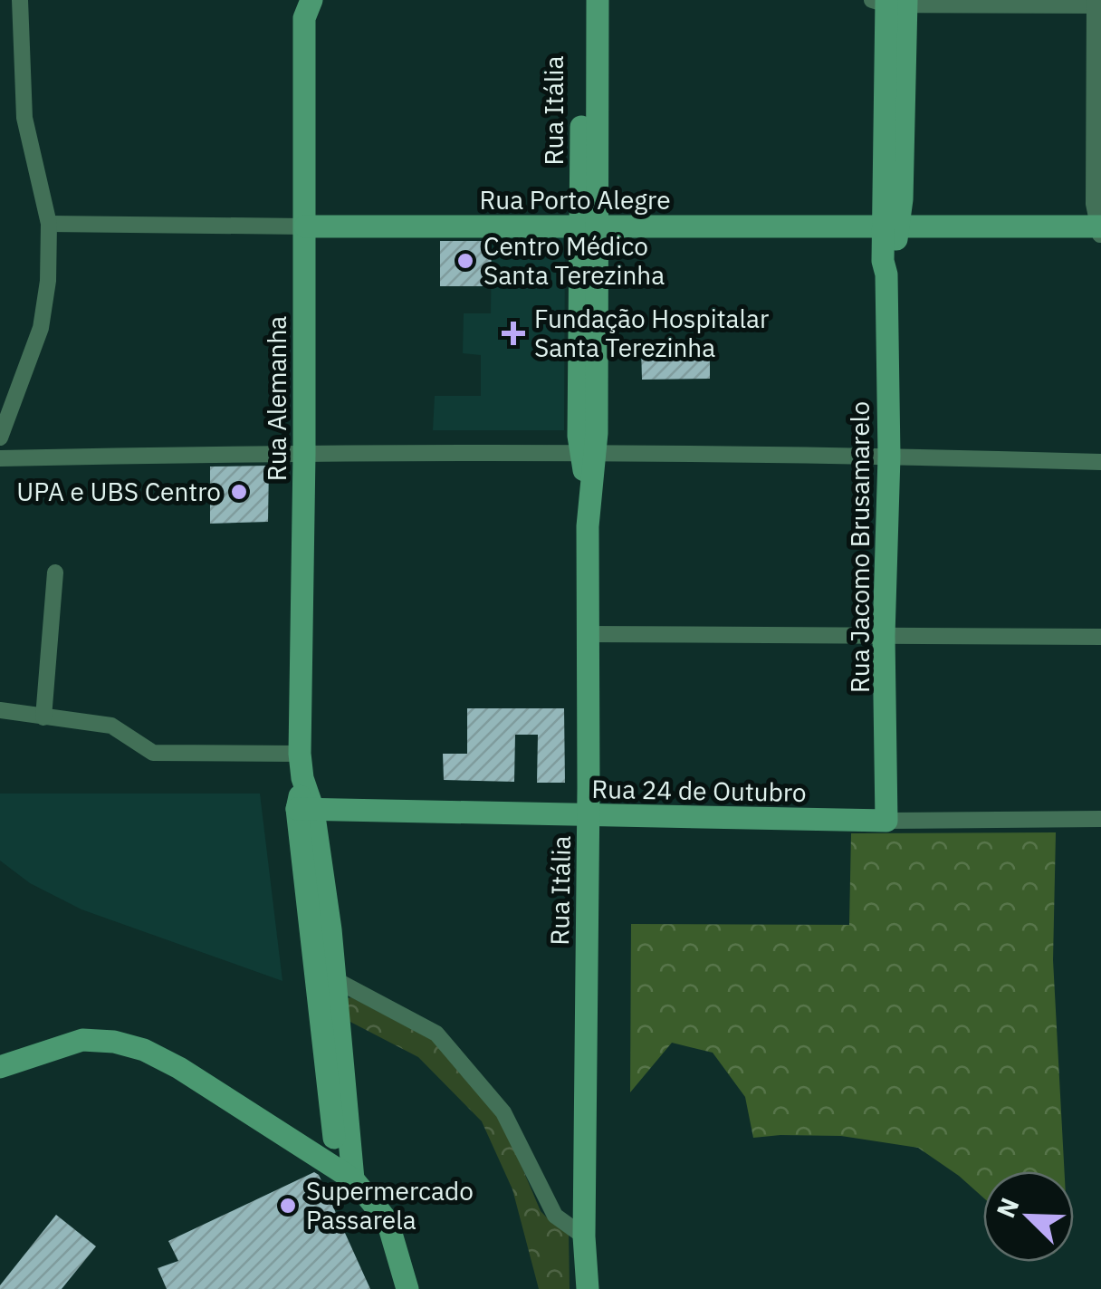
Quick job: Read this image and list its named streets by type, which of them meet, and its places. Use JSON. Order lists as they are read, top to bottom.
{
  "streets": {
    "main road": [
      "Rua Itália",
      "Rua Porto Alegre",
      "Rua Alemanha",
      "Rua Jacomo Brusamarelo",
      "Rua 24 de Outubro"
    ]
  },
  "crossings": [
    ["Rua Itália", "Rua Porto Alegre"],
    ["Rua Itália", "Rua 24 de Outubro"],
    ["Rua Porto Alegre", "Rua Alemanha"],
    ["Rua Porto Alegre", "Rua Jacomo Brusamarelo"],
    ["Rua Alemanha", "Rua 24 de Outubro"],
    ["Rua Jacomo Brusamarelo", "Rua 24 de Outubro"]
  ],
  "places": {
    "other": ["Centro Médico Santa Terezinha", "UPA e UBS Centro", "Supermercado Passarela"],
    "health": ["Fundação Hospitalar Santa Terezinha"]
  },
  "north": "top left"
}
